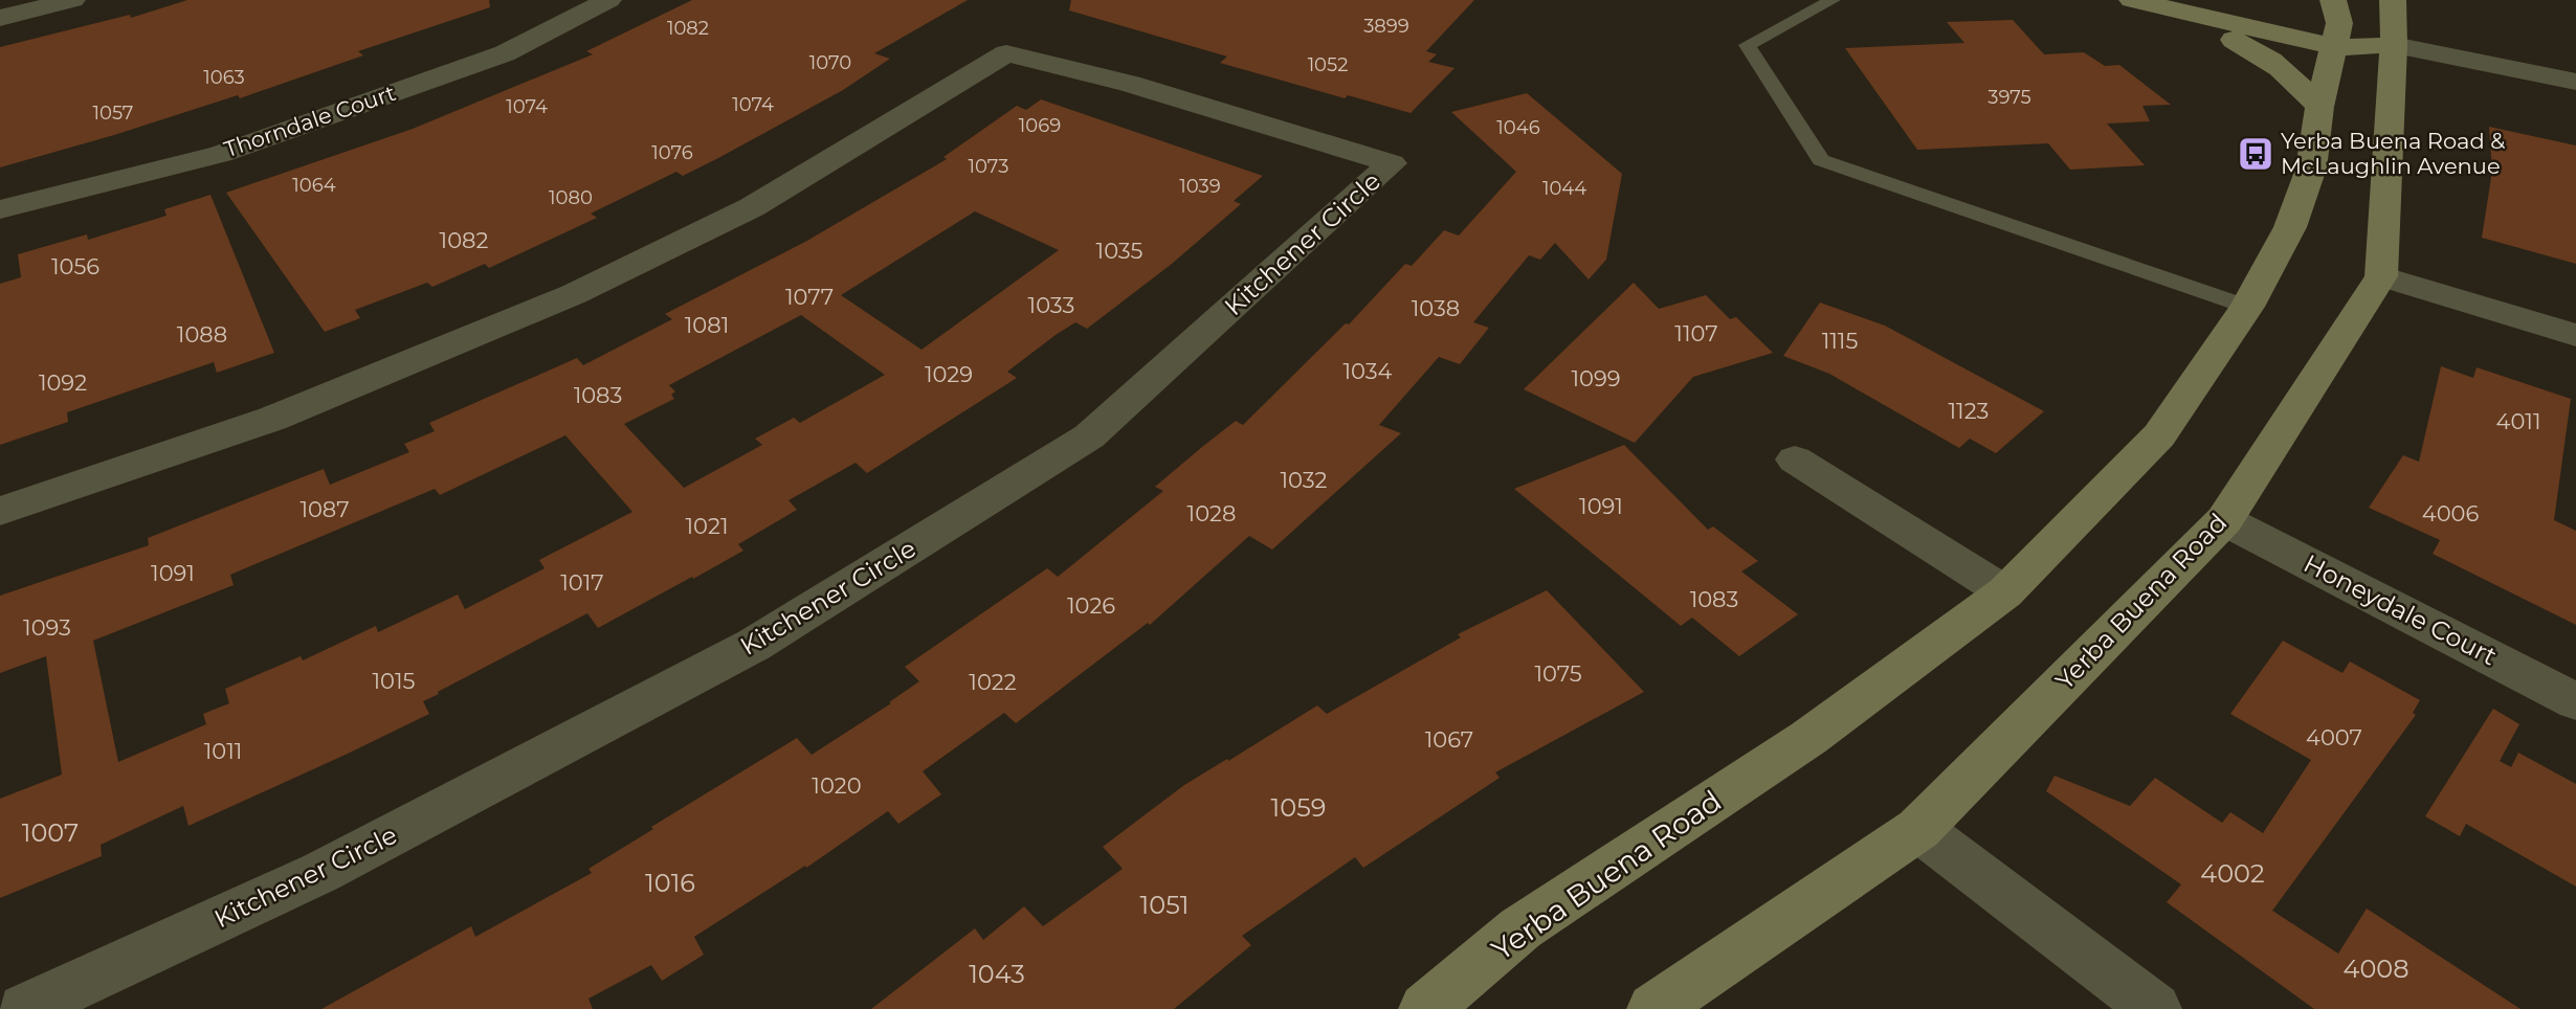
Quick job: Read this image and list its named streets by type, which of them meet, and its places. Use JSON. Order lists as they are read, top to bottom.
{
  "streets": {
    "main road": ["Yerba Buena Road"],
    "street": ["Thorndale Court", "Kitchener Circle", "Honeydale Court"]
  },
  "crossings": [
    ["Yerba Buena Road", "Honeydale Court"]
  ],
  "places": {
    "bus stop": ["Yerba Buena Road & McLaughlin Avenue"]
  },
  "house_numbers": [
    "3899",
    "1082",
    "1070",
    "1052",
    "1063",
    "3975",
    "1074",
    "1074",
    "1057",
    "1069",
    "1046",
    "1076",
    "1073",
    "1064",
    "1039",
    "1044",
    "1080",
    "1082",
    "1035",
    "1056",
    "1077",
    "1033",
    "1038",
    "1081",
    "1107",
    "1088",
    "1115",
    "1034",
    "1029",
    "1099",
    "1092",
    "1083",
    "1123",
    "4011",
    "1032",
    "1091",
    "1087",
    "1028",
    "4006",
    "1021",
    "1091",
    "1017",
    "1083",
    "1026",
    "1093",
    "1075",
    "1015",
    "1022",
    "4007",
    "1067",
    "1011",
    "1020",
    "1059",
    "1007",
    "4002",
    "1016",
    "1051",
    "4008",
    "1043"
  ]
}
